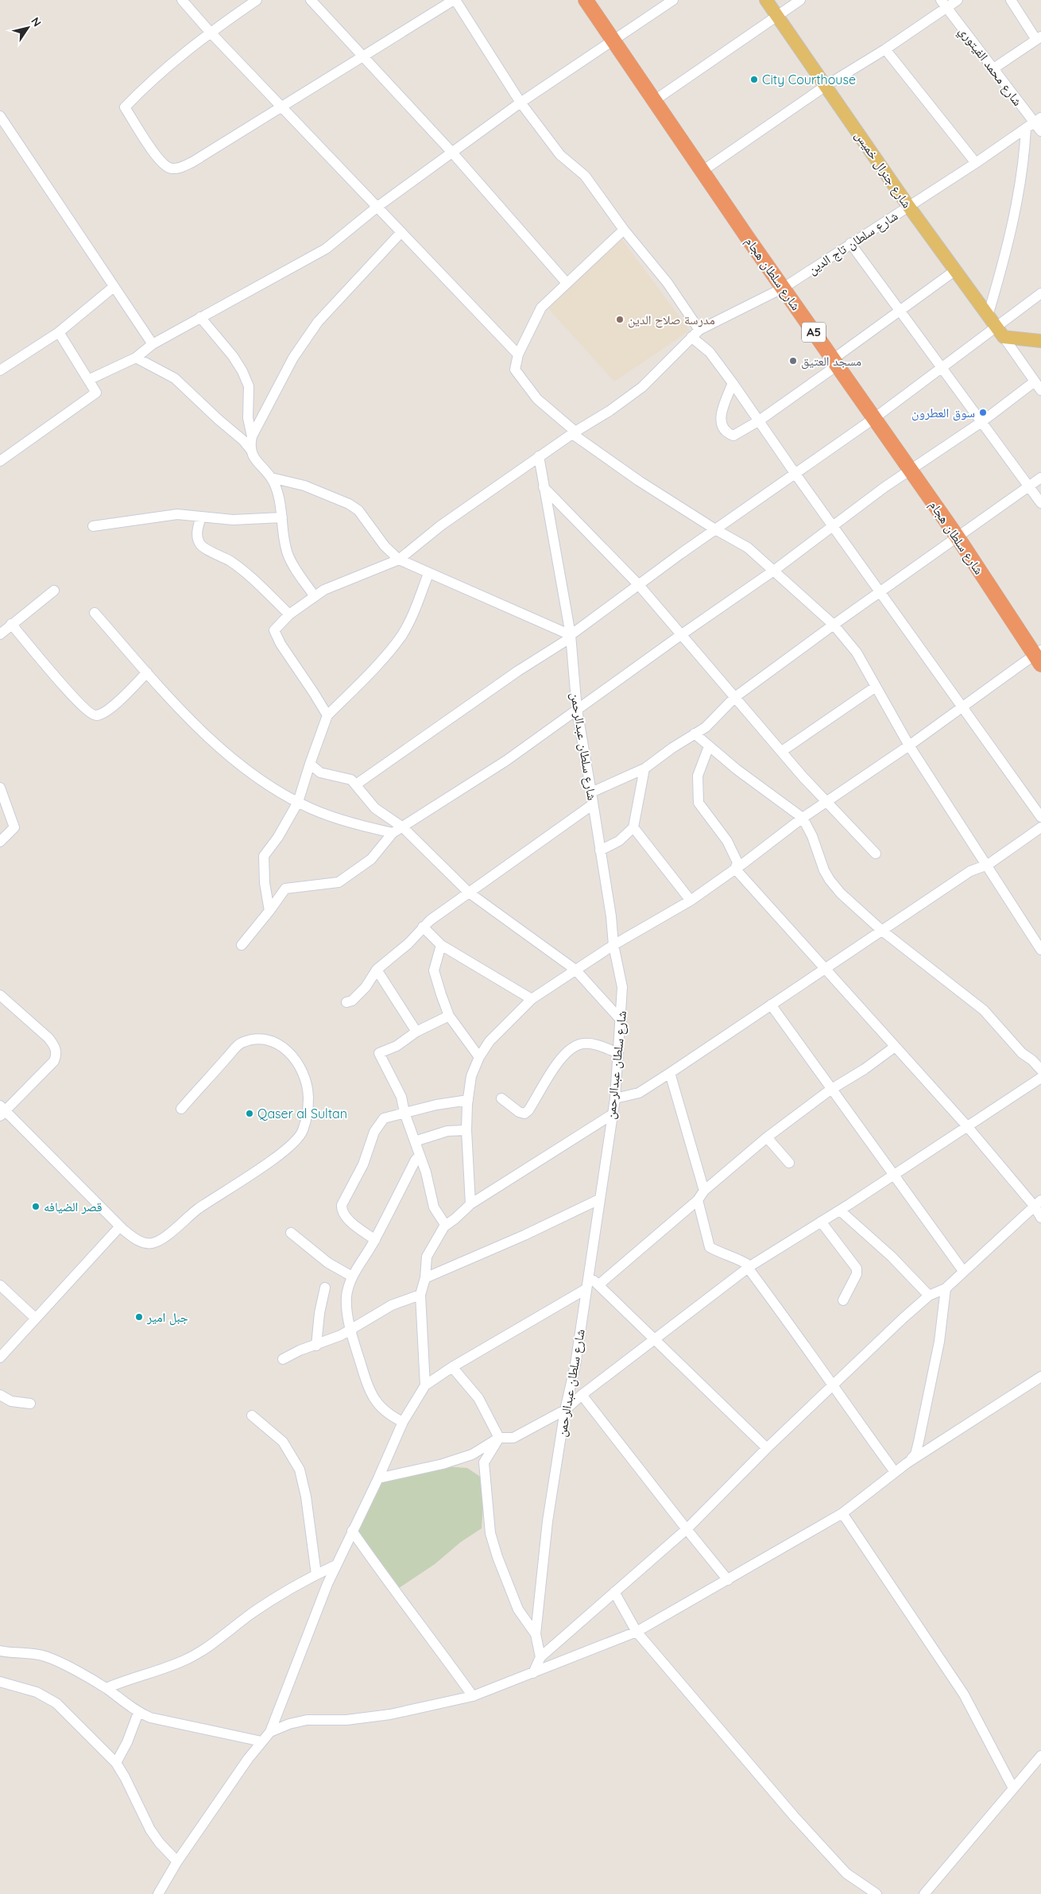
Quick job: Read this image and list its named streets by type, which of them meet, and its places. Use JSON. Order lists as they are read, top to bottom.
{
  "streets": {
    "highway": ["شارع سلطان هجام", "A5"],
    "main road": ["شارع جنرال خميس"],
    "street": ["شارع محمد الفيتوري", "شارع سلطان تاج الدين", "شارع سلطان عبدالرحمن"]
  },
  "crossings": [
    ["شارع محمد الفيتوري", "شارع سلطان تاج الدين"],
    ["شارع جنرال خميس", "شارع سلطان تاج الدين"],
    ["شارع سلطان تاج الدين", "شارع سلطان هجام"],
    ["شارع سلطان تاج الدين", "شارع سلطان عبدالرحمن"]
  ],
  "places": [
    "City Courthouse",
    "مدرسة صلاح الدين",
    "مسجد العتيق",
    "سوق العطرون",
    "Qaser al Sultan",
    "قصر الضيافه",
    "جبل امير"
  ],
  "north": "top right"
}
